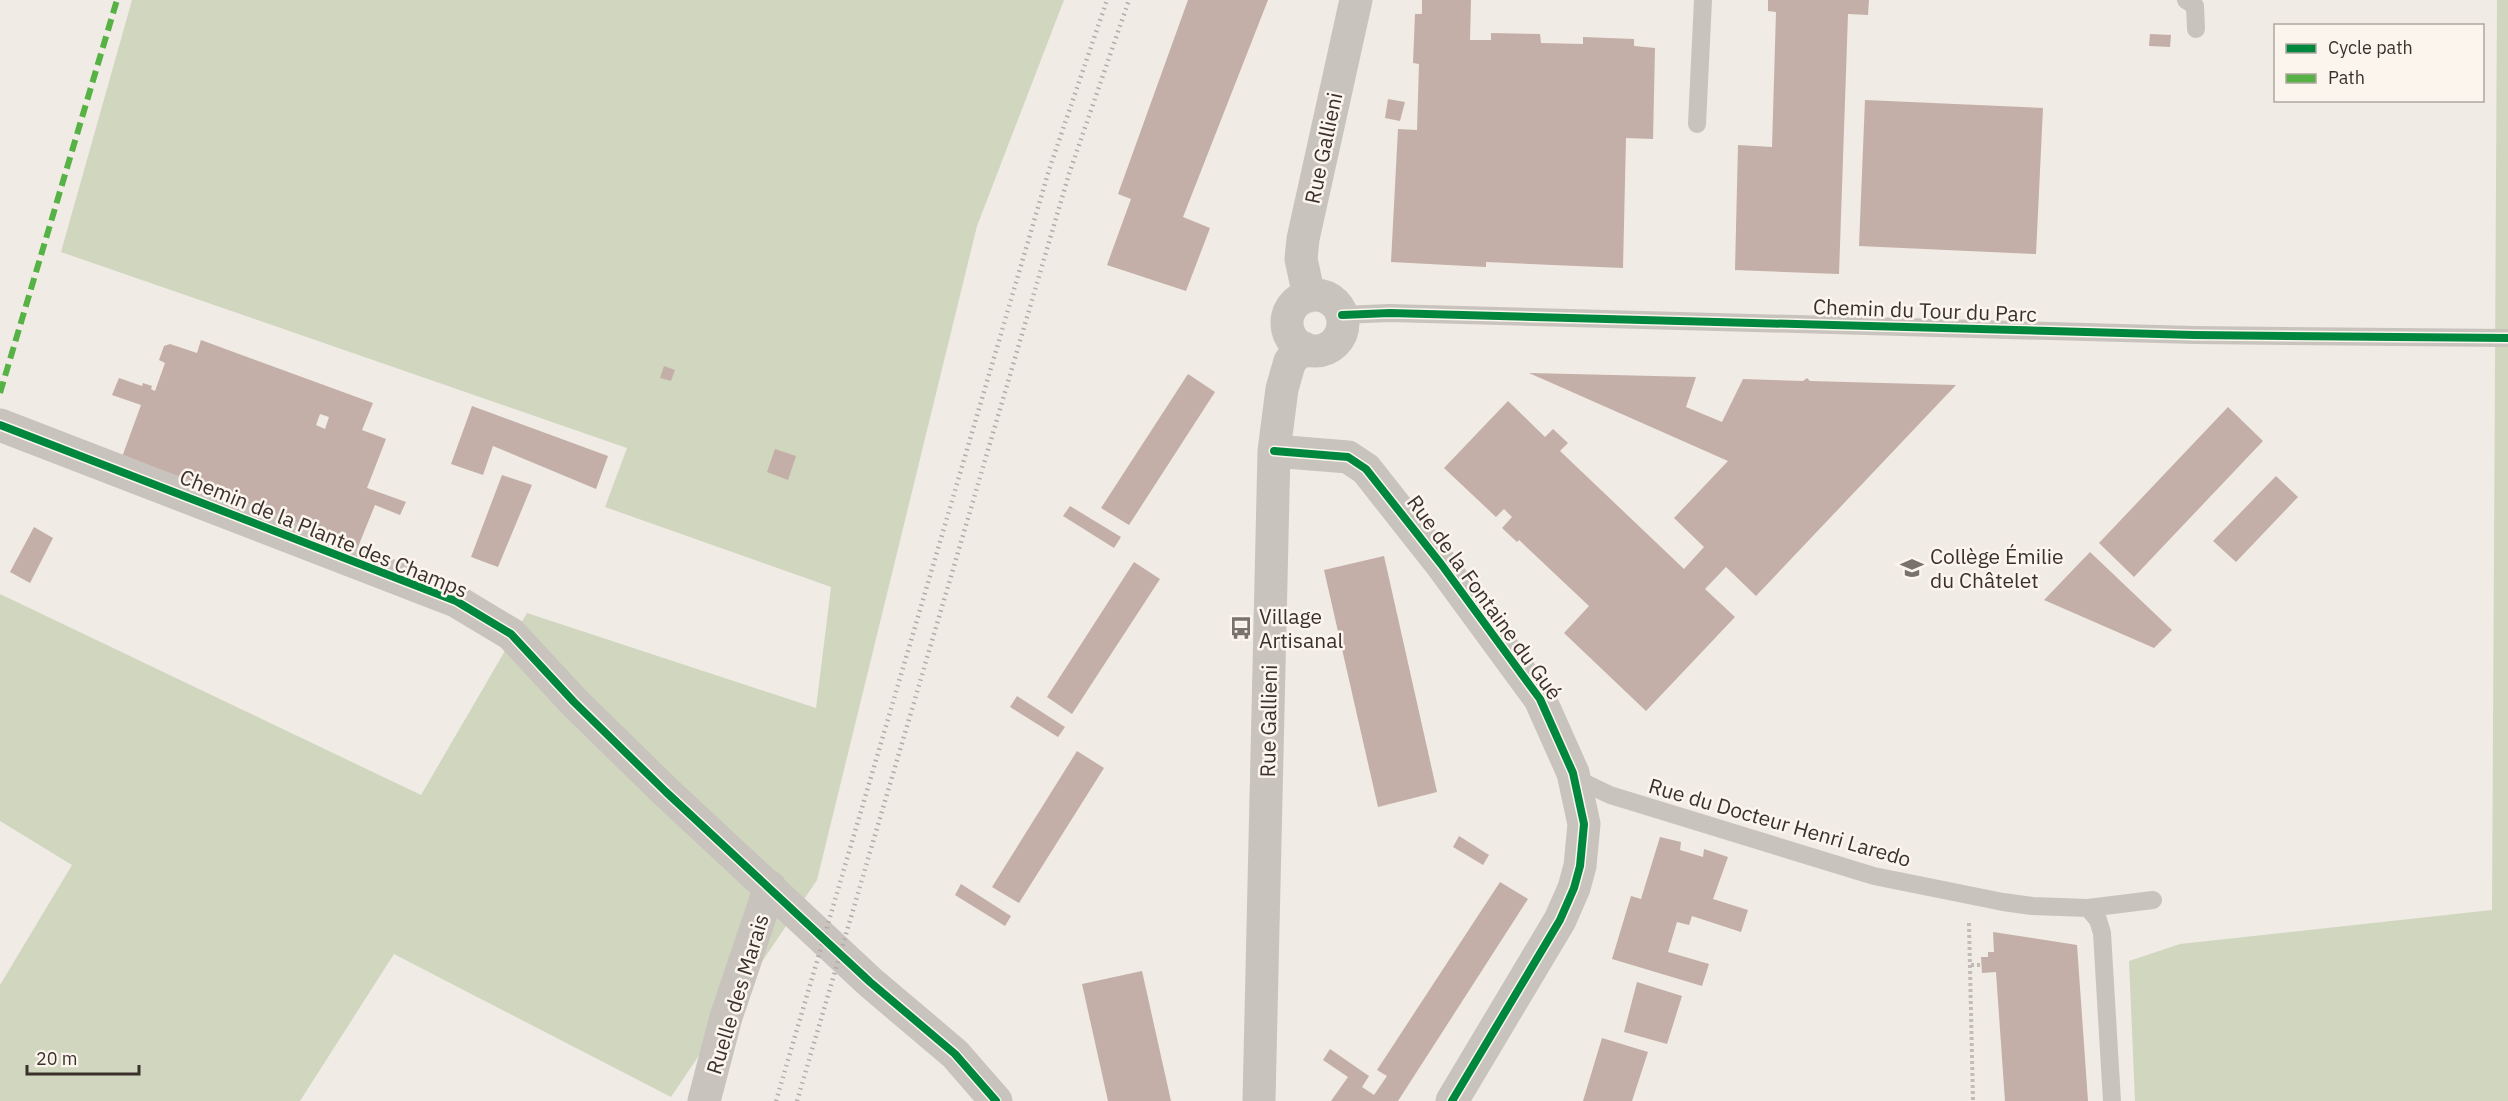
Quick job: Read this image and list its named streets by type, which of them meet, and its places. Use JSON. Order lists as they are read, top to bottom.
{
  "streets": {
    "street": [
      "Rue Gallieni",
      "Chemin de la Plante des Champs",
      "Rue de la Fontaine du Gué",
      "Ruelle des Marais"
    ],
    "lane": ["Chemin du Tour du Parc", "Rue du Docteur Henri Laredo"]
  },
  "crossings": [
    ["Rue Gallieni", "Chemin du Tour du Parc"],
    ["Rue Gallieni", "Rue de la Fontaine du Gué"],
    ["Chemin de la Plante des Champs", "Ruelle des Marais"],
    ["Rue de la Fontaine du Gué", "Rue du Docteur Henri Laredo"]
  ],
  "places": {
    "school or university": ["Collège Émilie du Châtelet"],
    "bus stop": ["Village Artisanal"]
  },
  "legend": ["Cycle path", "Path"],
  "scale_bar": "20 m"
}
